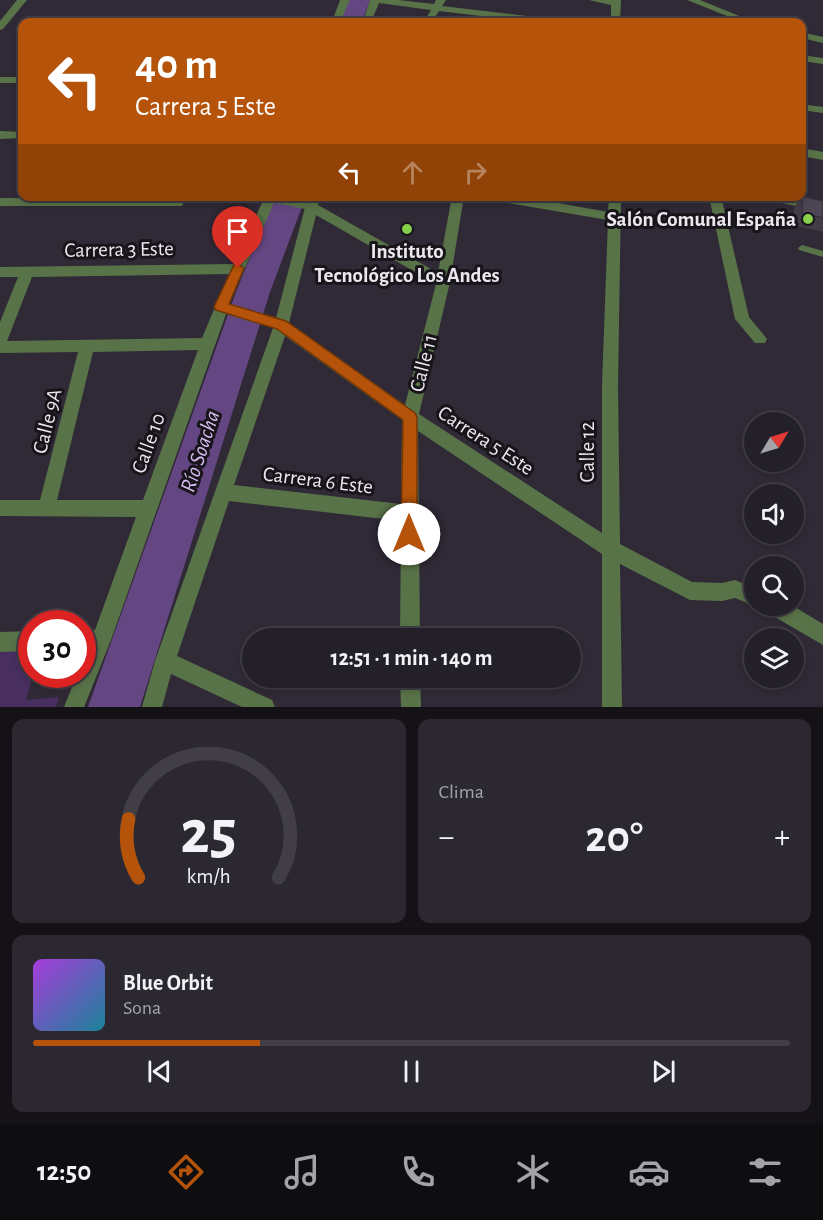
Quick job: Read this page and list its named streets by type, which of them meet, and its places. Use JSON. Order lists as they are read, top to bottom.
{
  "streets": {
    "street": [
      "Carrera 3 Este",
      "Calle 11",
      "Calle 9A",
      "Carrera 5 Este",
      "Calle 10",
      "Calle 12",
      "Carrera 6 Este"
    ]
  },
  "crossings": [
    ["Carrera 3 Este", "Calle 10"],
    ["Calle 11", "Carrera 5 Este"],
    ["Calle 11", "Carrera 6 Este"],
    ["Carrera 5 Este", "Calle 10"],
    ["Carrera 5 Este", "Calle 12"]
  ],
  "water": ["Río Soacha"],
  "places": ["Salón Comunal España", "Instituto Tecnológico Los Andes"],
  "north": "top right",
  "page": {
    "turn": ["40 m", "Carrera 5 Este"],
    "limit": "30",
    "trip": "12:51 · 1 min · 140 m",
    "tile": "Clima",
    "heat": ["−", "20°", "+"],
    "song": ["Blue Orbit", "Sona"],
    "tabs": "12:50",
    "gauge": ["25", "km/h"]
  }
}
